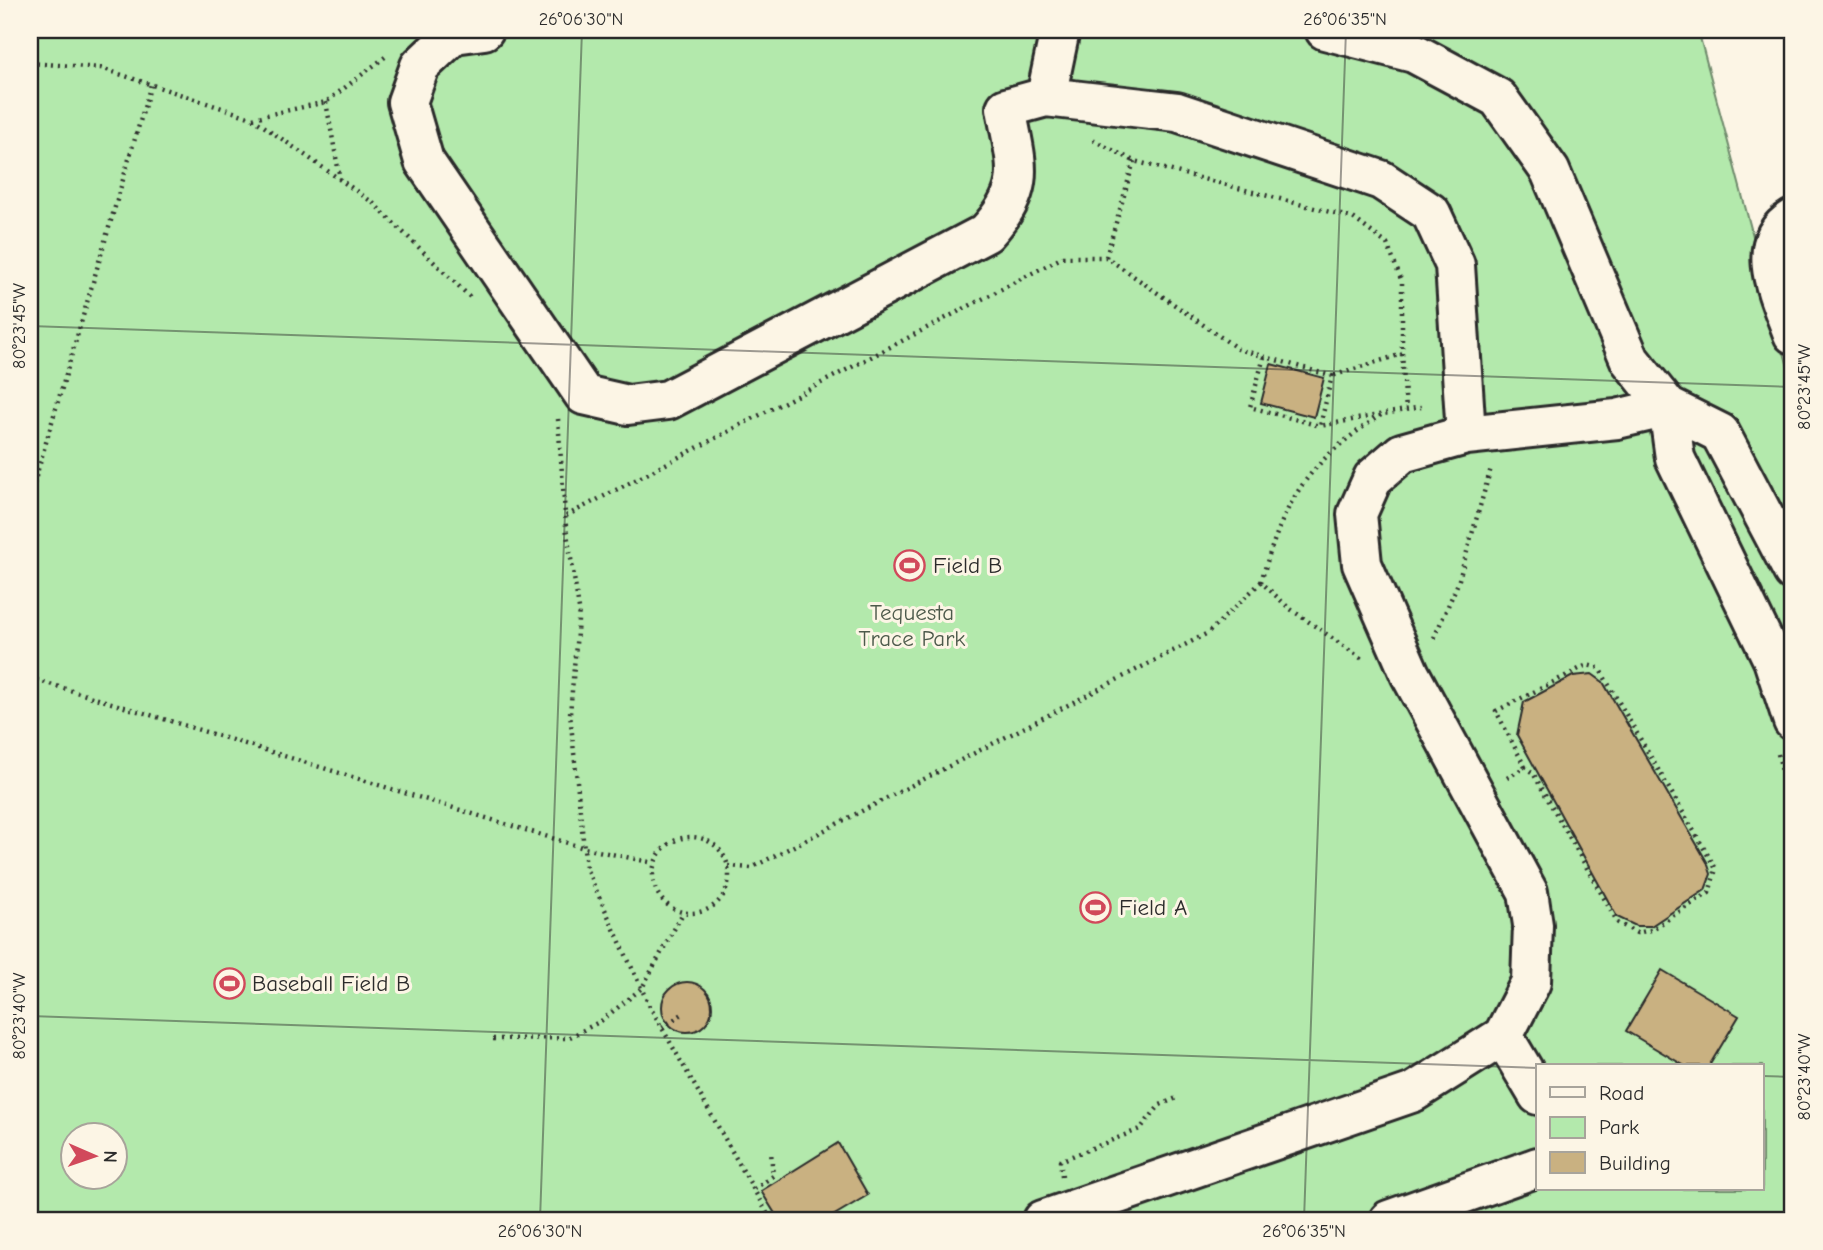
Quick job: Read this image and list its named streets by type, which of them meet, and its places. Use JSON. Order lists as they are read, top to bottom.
{
  "parks": ["Tequesta Trace Park"],
  "places": {
    "sports": ["Field B", "Field A", "Baseball Field B"]
  },
  "legend": ["Road", "Park", "Building"],
  "north": "right",
  "coordinates": [
    "26°06'30\"N",
    "26°06'35\"N",
    "80°23'45\"W",
    "80°23'40\"W"
  ]
}
